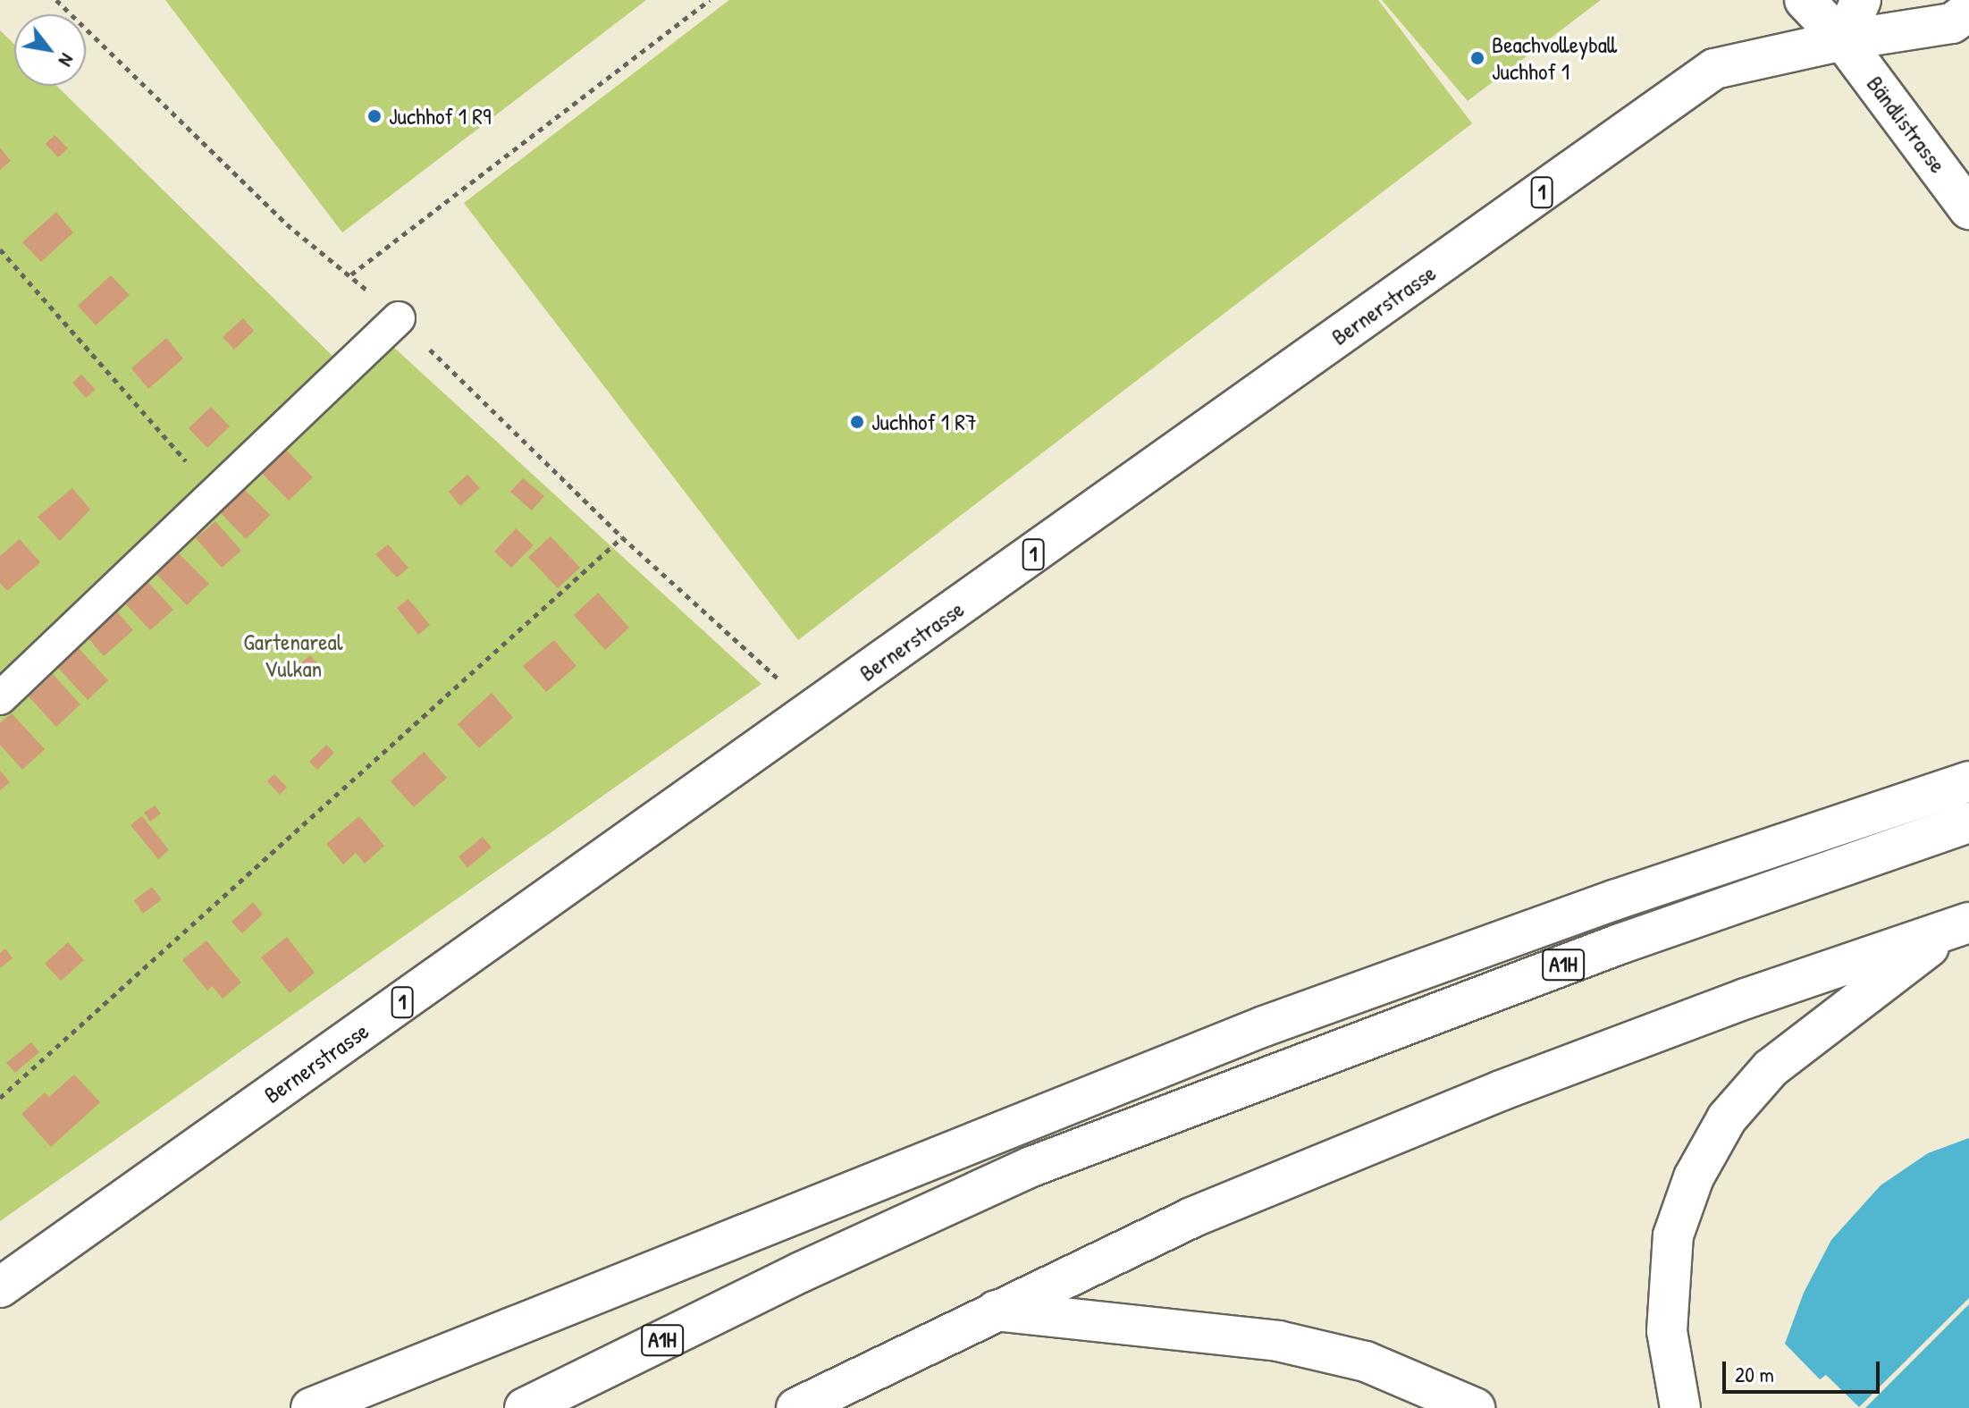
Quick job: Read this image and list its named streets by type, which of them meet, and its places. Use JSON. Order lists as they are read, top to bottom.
{
  "streets": {
    "main road": [
      "Bändlistrasse",
      "1",
      "Bernerstrasse",
      "A1H"
    ]
  },
  "crossings": [
    ["Bändlistrasse", "Bernerstrasse"]
  ],
  "parks": ["Gartenareal Vulkan"],
  "places": ["Beachvolleyball Juchhof 1", "Juchhof 1 R9", "Juchhof 1 R7"],
  "scale_bar": "20 m",
  "north": "bottom right"
}
